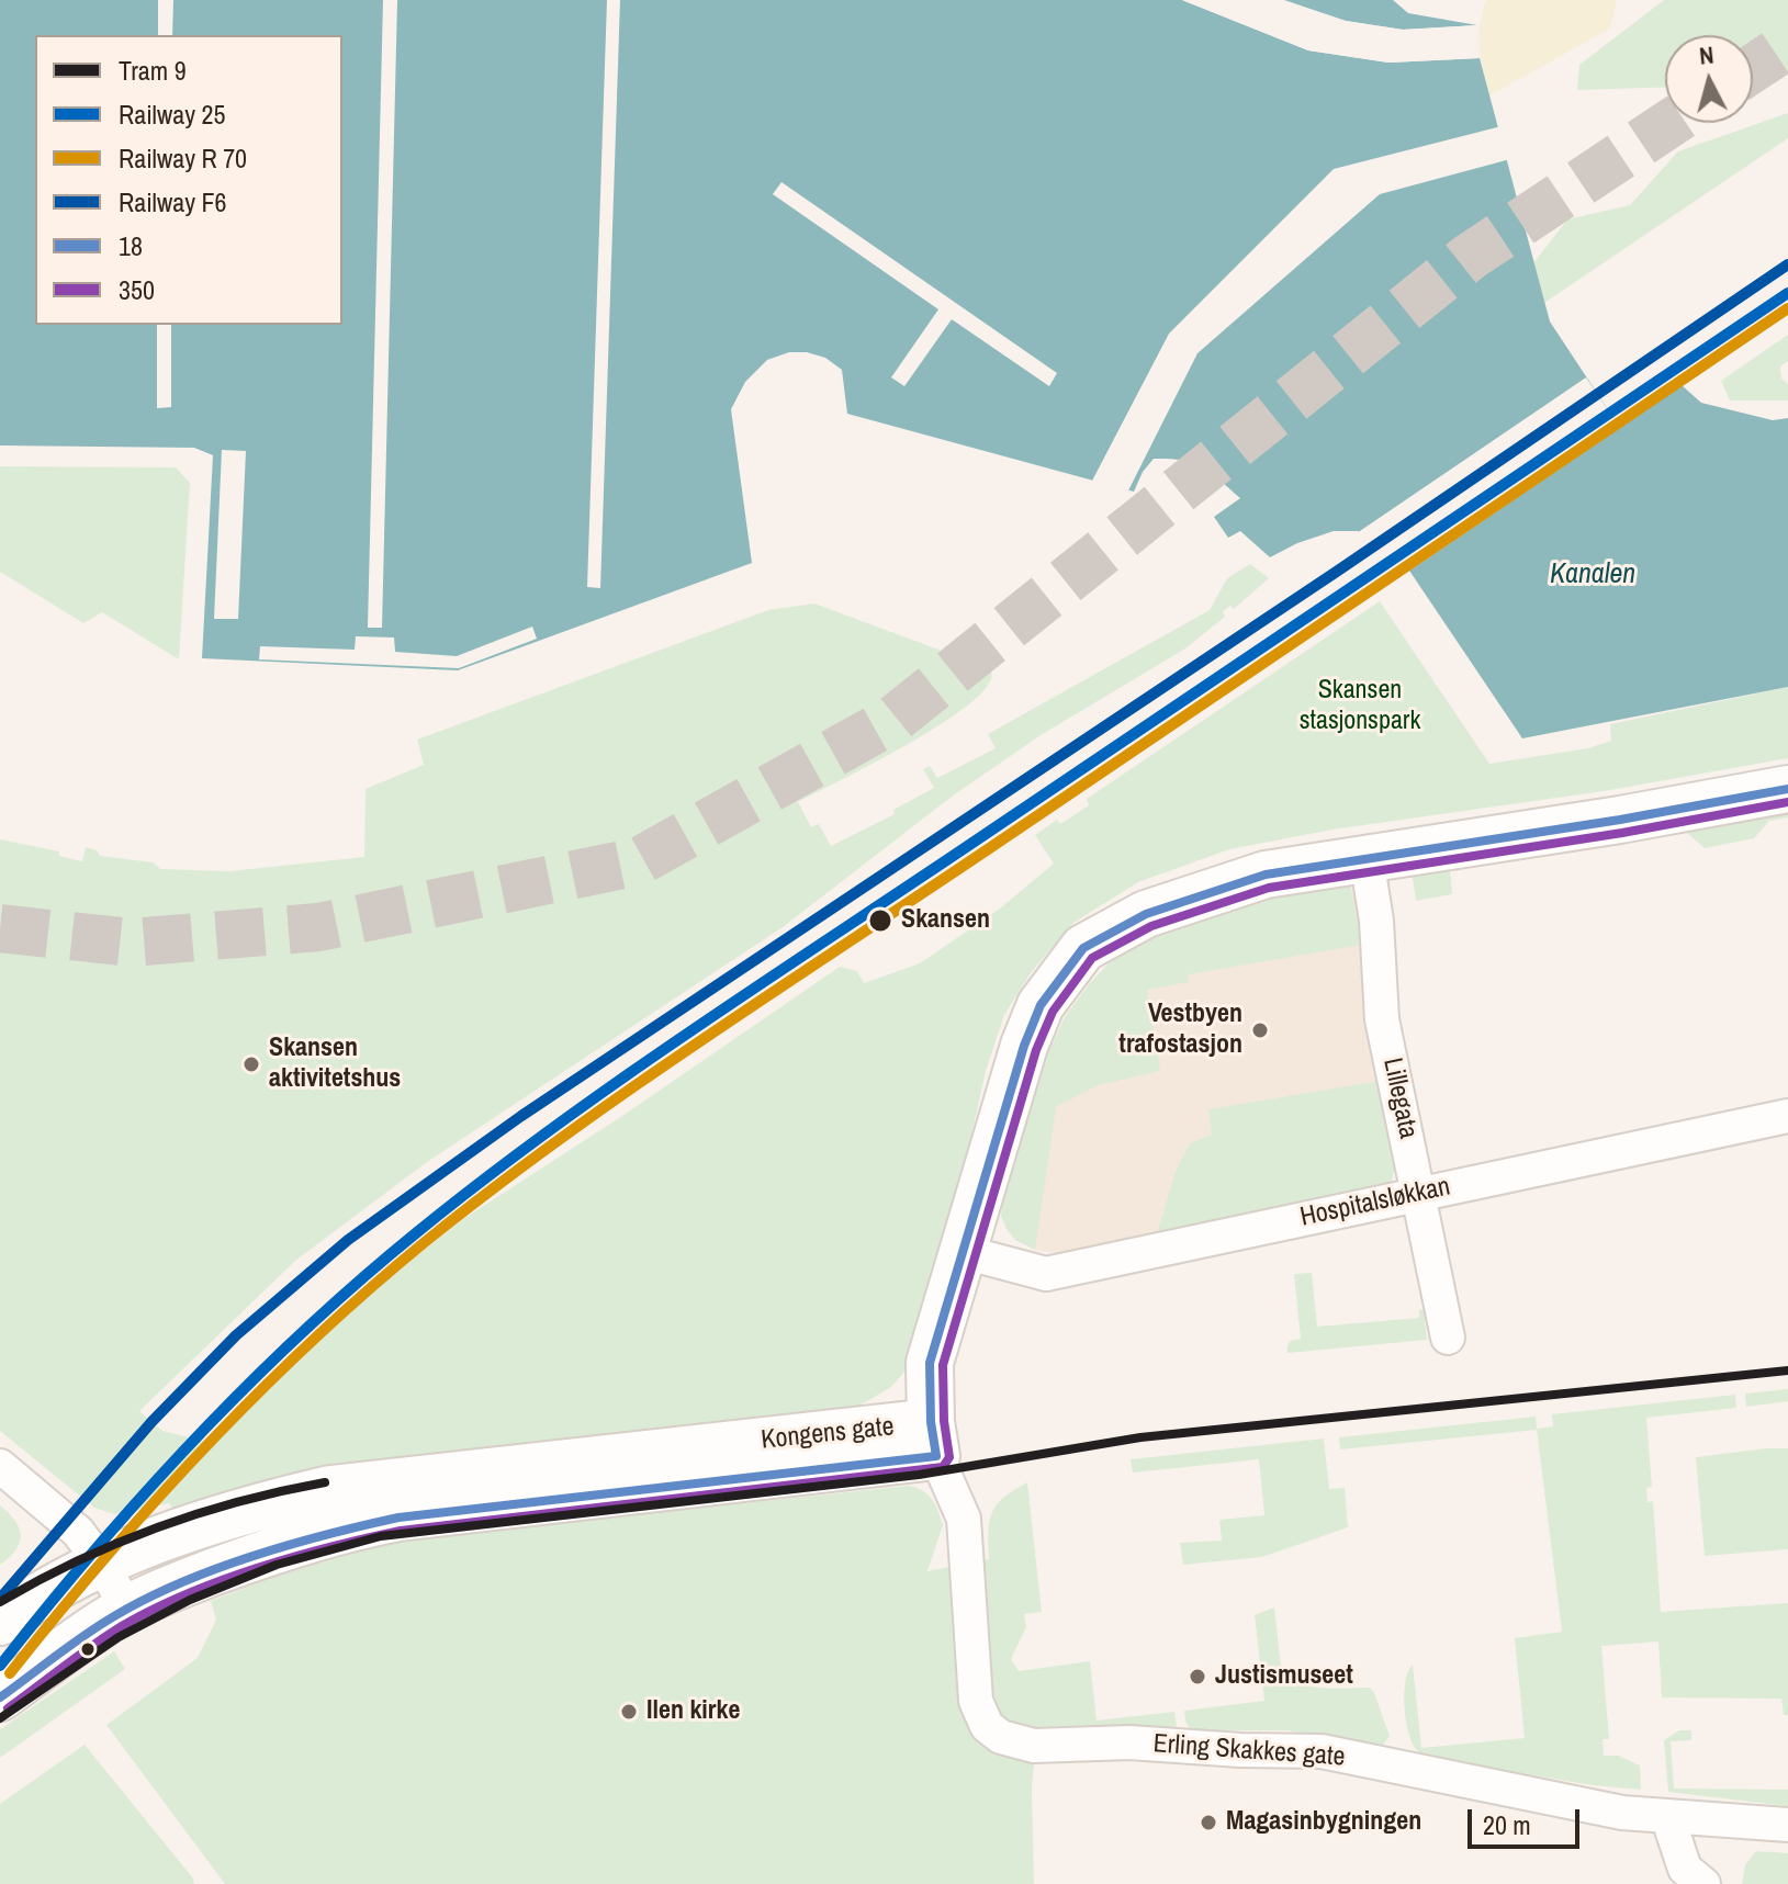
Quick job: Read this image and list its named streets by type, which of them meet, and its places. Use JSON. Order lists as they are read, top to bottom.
{
  "streets": {
    "main road": ["Kongens gate"],
    "street": ["Lillegata", "Hospitalsløkkan", "Erling Skakkes gate"]
  },
  "crossings": [
    ["Lillegata", "Hospitalsløkkan"],
    ["Kongens gate", "Erling Skakkes gate"]
  ],
  "water": ["Kanalen"],
  "parks": ["Skansen stasjonspark"],
  "places": [
    "Skansen",
    "Vestbyen trafostasjon",
    "Skansen aktivitetshus",
    "Justismuseet",
    "Ilen kirke",
    "Magasinbygningen"
  ],
  "lines": [
    "rail line F6",
    "rail line 25",
    "transit line 18",
    "transit line 350",
    "tram line 9"
  ],
  "legend": [
    "Tram 9",
    "Railway 25",
    "Railway R 70",
    "Railway F6",
    "18",
    "350"
  ],
  "scale_bar": "20 m",
  "north": "top"
}
